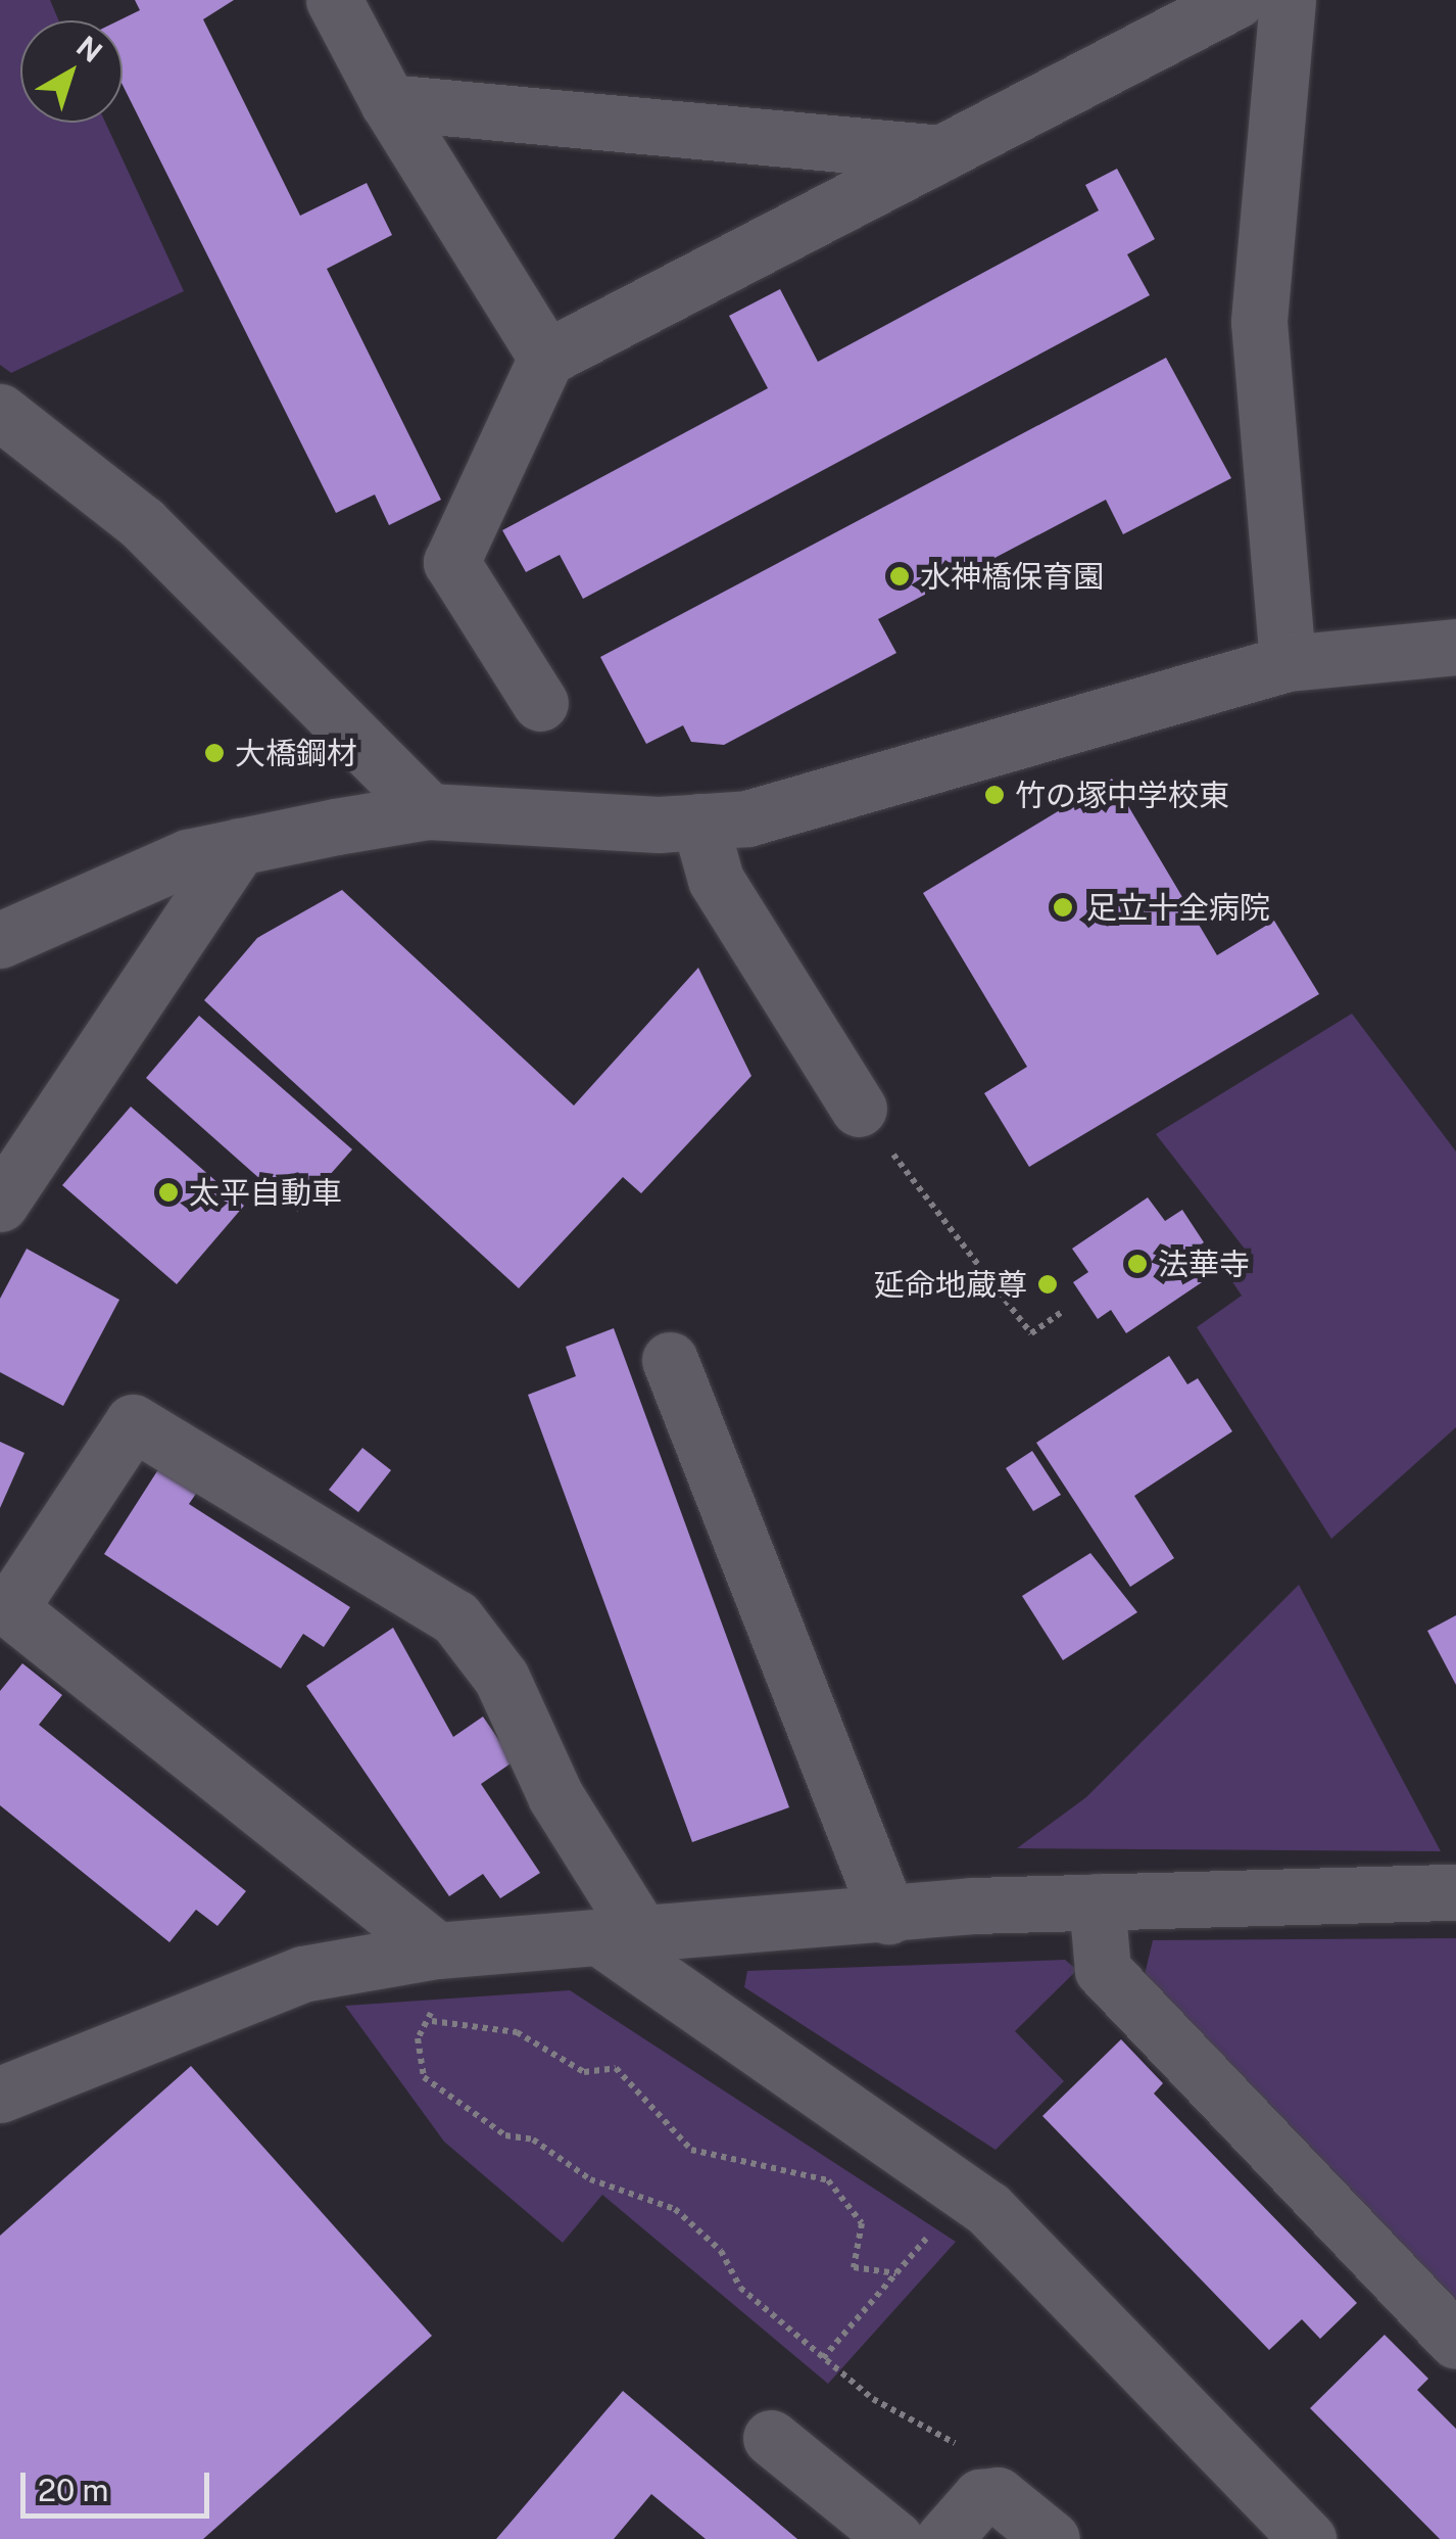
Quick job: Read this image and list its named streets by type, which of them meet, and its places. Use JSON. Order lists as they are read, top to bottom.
{
  "places": [
    "水神橋保育園",
    "大橋鋼材",
    "竹の塚中学校東",
    "足立十全病院",
    "太平自動車",
    "法華寺",
    "延命地蔵尊"
  ],
  "scale_bar": "20 m",
  "north": "top right"
}
